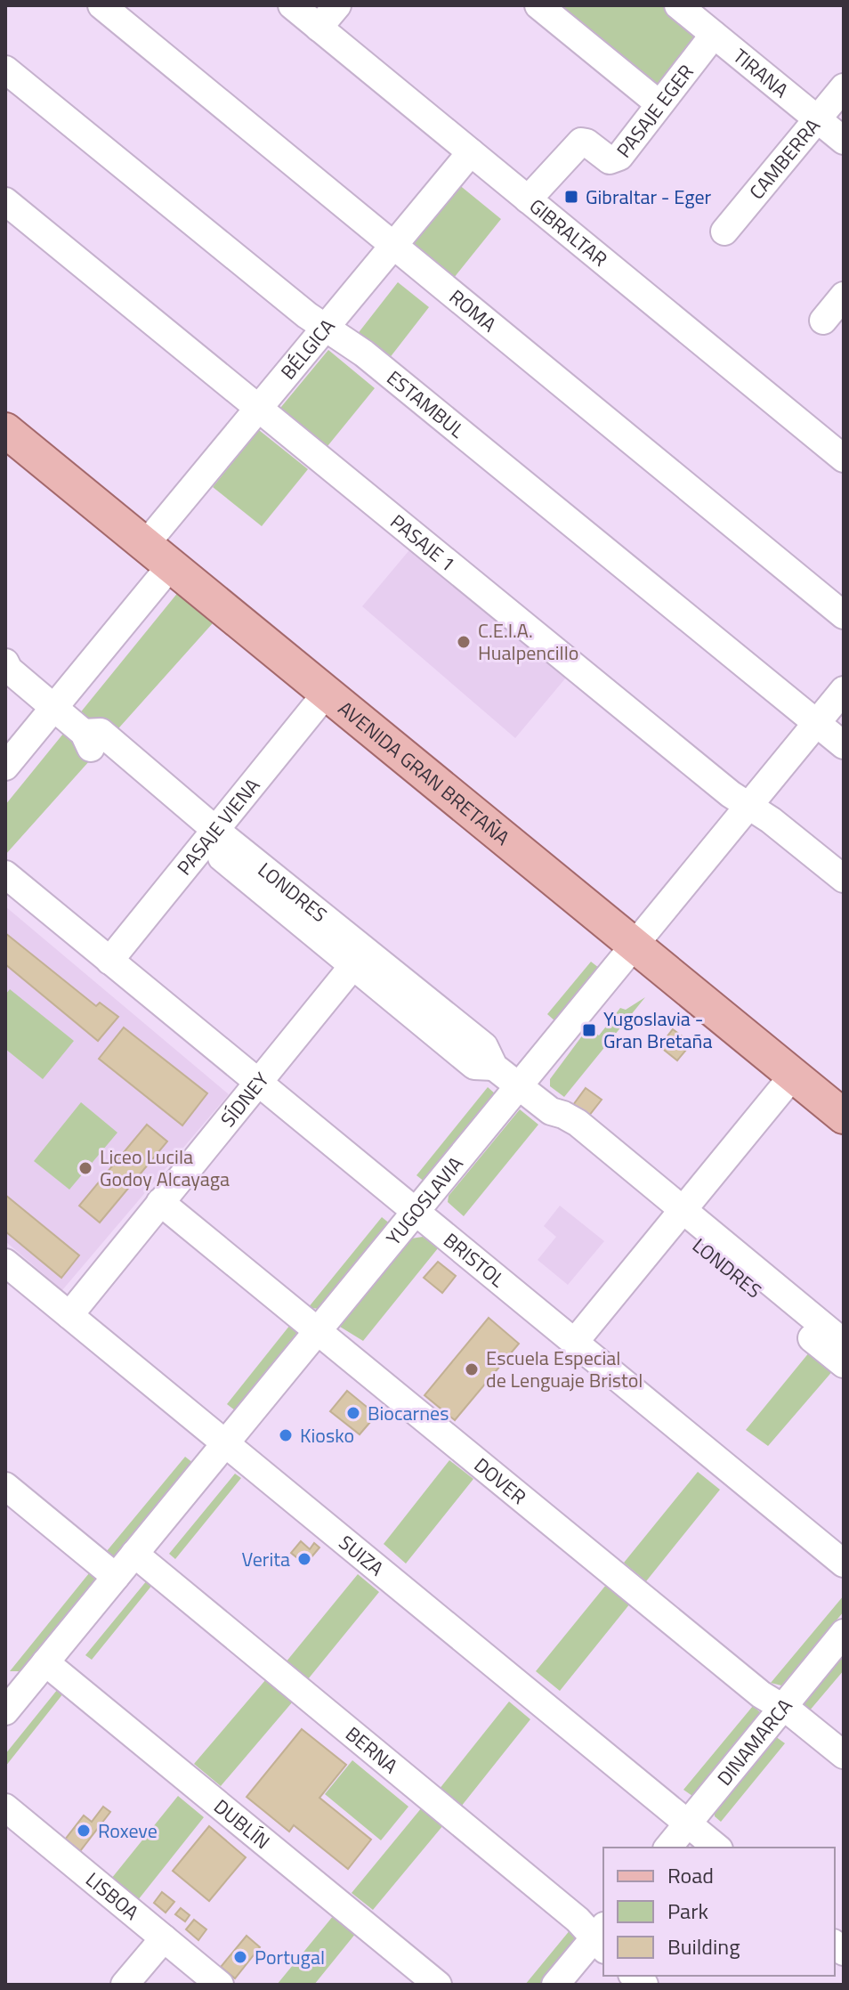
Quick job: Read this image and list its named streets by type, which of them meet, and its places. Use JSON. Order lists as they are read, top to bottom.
{
  "streets": {
    "main road": ["AVENIDA GRAN BRETAÑA"],
    "street": [
      "TIRANA",
      "PASAJE EGER",
      "CAMBERRA",
      "GIBRALTAR",
      "ROMA",
      "BÉLGICA",
      "ESTAMBUL",
      "PASAJE 1",
      "PASAJE VIENA",
      "LONDRES",
      "SÍDNEY",
      "YUGOSLAVIA",
      "BRISTOL",
      "DOVER",
      "SUIZA",
      "DINAMARCA",
      "BERNA",
      "DUBLÍN",
      "LISBOA"
    ]
  },
  "crossings": [
    ["TIRANA", "PASAJE EGER"],
    ["TIRANA", "CAMBERRA"],
    ["PASAJE EGER", "GIBRALTAR"],
    ["GIBRALTAR", "BÉLGICA"],
    ["ROMA", "BÉLGICA"],
    ["BÉLGICA", "ESTAMBUL"],
    ["BÉLGICA", "PASAJE 1"],
    ["BÉLGICA", "AVENIDA GRAN BRETAÑA"],
    ["BÉLGICA", "LONDRES"],
    ["ESTAMBUL", "YUGOSLAVIA"],
    ["PASAJE 1", "YUGOSLAVIA"],
    ["AVENIDA GRAN BRETAÑA", "PASAJE VIENA"],
    ["AVENIDA GRAN BRETAÑA", "YUGOSLAVIA"],
    ["PASAJE VIENA", "LONDRES"],
    ["PASAJE VIENA", "BRISTOL"],
    ["LONDRES", "SÍDNEY"],
    ["LONDRES", "YUGOSLAVIA"],
    ["SÍDNEY", "BRISTOL"],
    ["SÍDNEY", "DOVER"],
    ["SÍDNEY", "SUIZA"],
    ["YUGOSLAVIA", "BRISTOL"],
    ["YUGOSLAVIA", "DOVER"],
    ["YUGOSLAVIA", "SUIZA"],
    ["YUGOSLAVIA", "BERNA"],
    ["YUGOSLAVIA", "DUBLÍN"],
    ["DOVER", "DINAMARCA"],
    ["SUIZA", "DINAMARCA"]
  ],
  "places": {
    "transit": ["Gibraltar - Eger", "Yugoslavia - Gran Bretaña"],
    "other": [
      "C.E.I.A. Hualpencillo",
      "Liceo Lucila Godoy Alcayaga",
      "Escuela Especial de Lenguaje Bristol",
      "Biocarnes",
      "Kiosko",
      "Verita",
      "Roxeve",
      "Portugal"
    ]
  },
  "legend": ["Road", "Park", "Building"]
}
